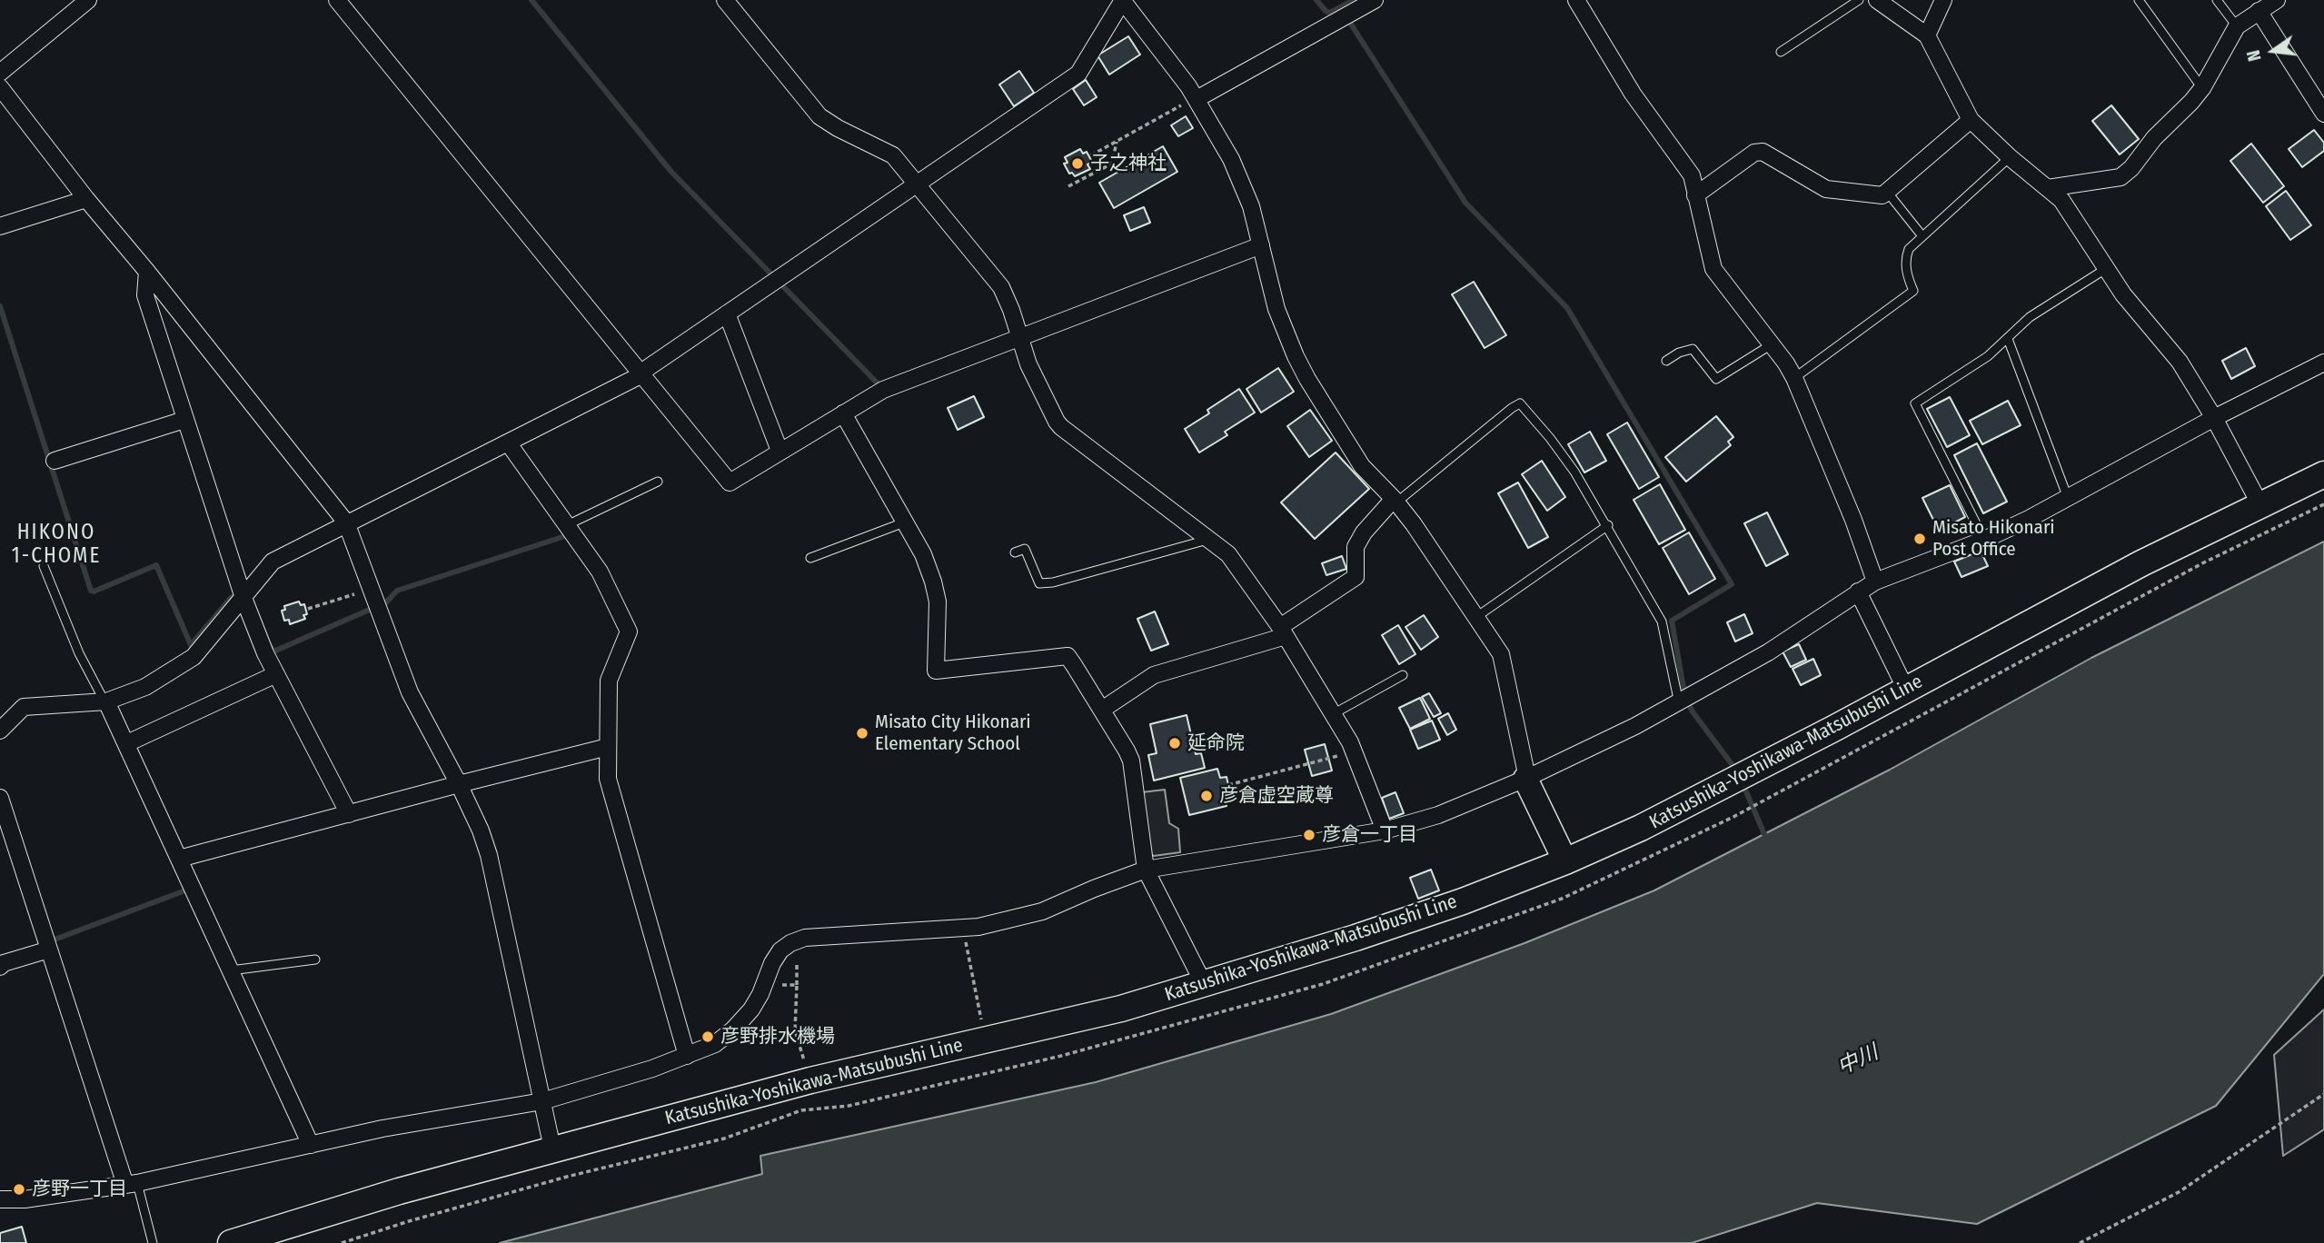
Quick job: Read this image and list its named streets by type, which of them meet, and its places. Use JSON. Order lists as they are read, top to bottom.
{
  "streets": {
    "main road": ["Katsushika-Yoshikawa-Matsubushi Line"]
  },
  "districts": ["HIKONO 1-CHOME"],
  "water": ["中川"],
  "places": [
    "子之神社",
    "Misato Hikonari Post Office",
    "Misato City Hikonari Elementary School",
    "延命院",
    "彦倉虚空蔵尊",
    "彦倉一丁目",
    "彦野排水機場",
    "彦野一丁目"
  ],
  "north": "left"
}
